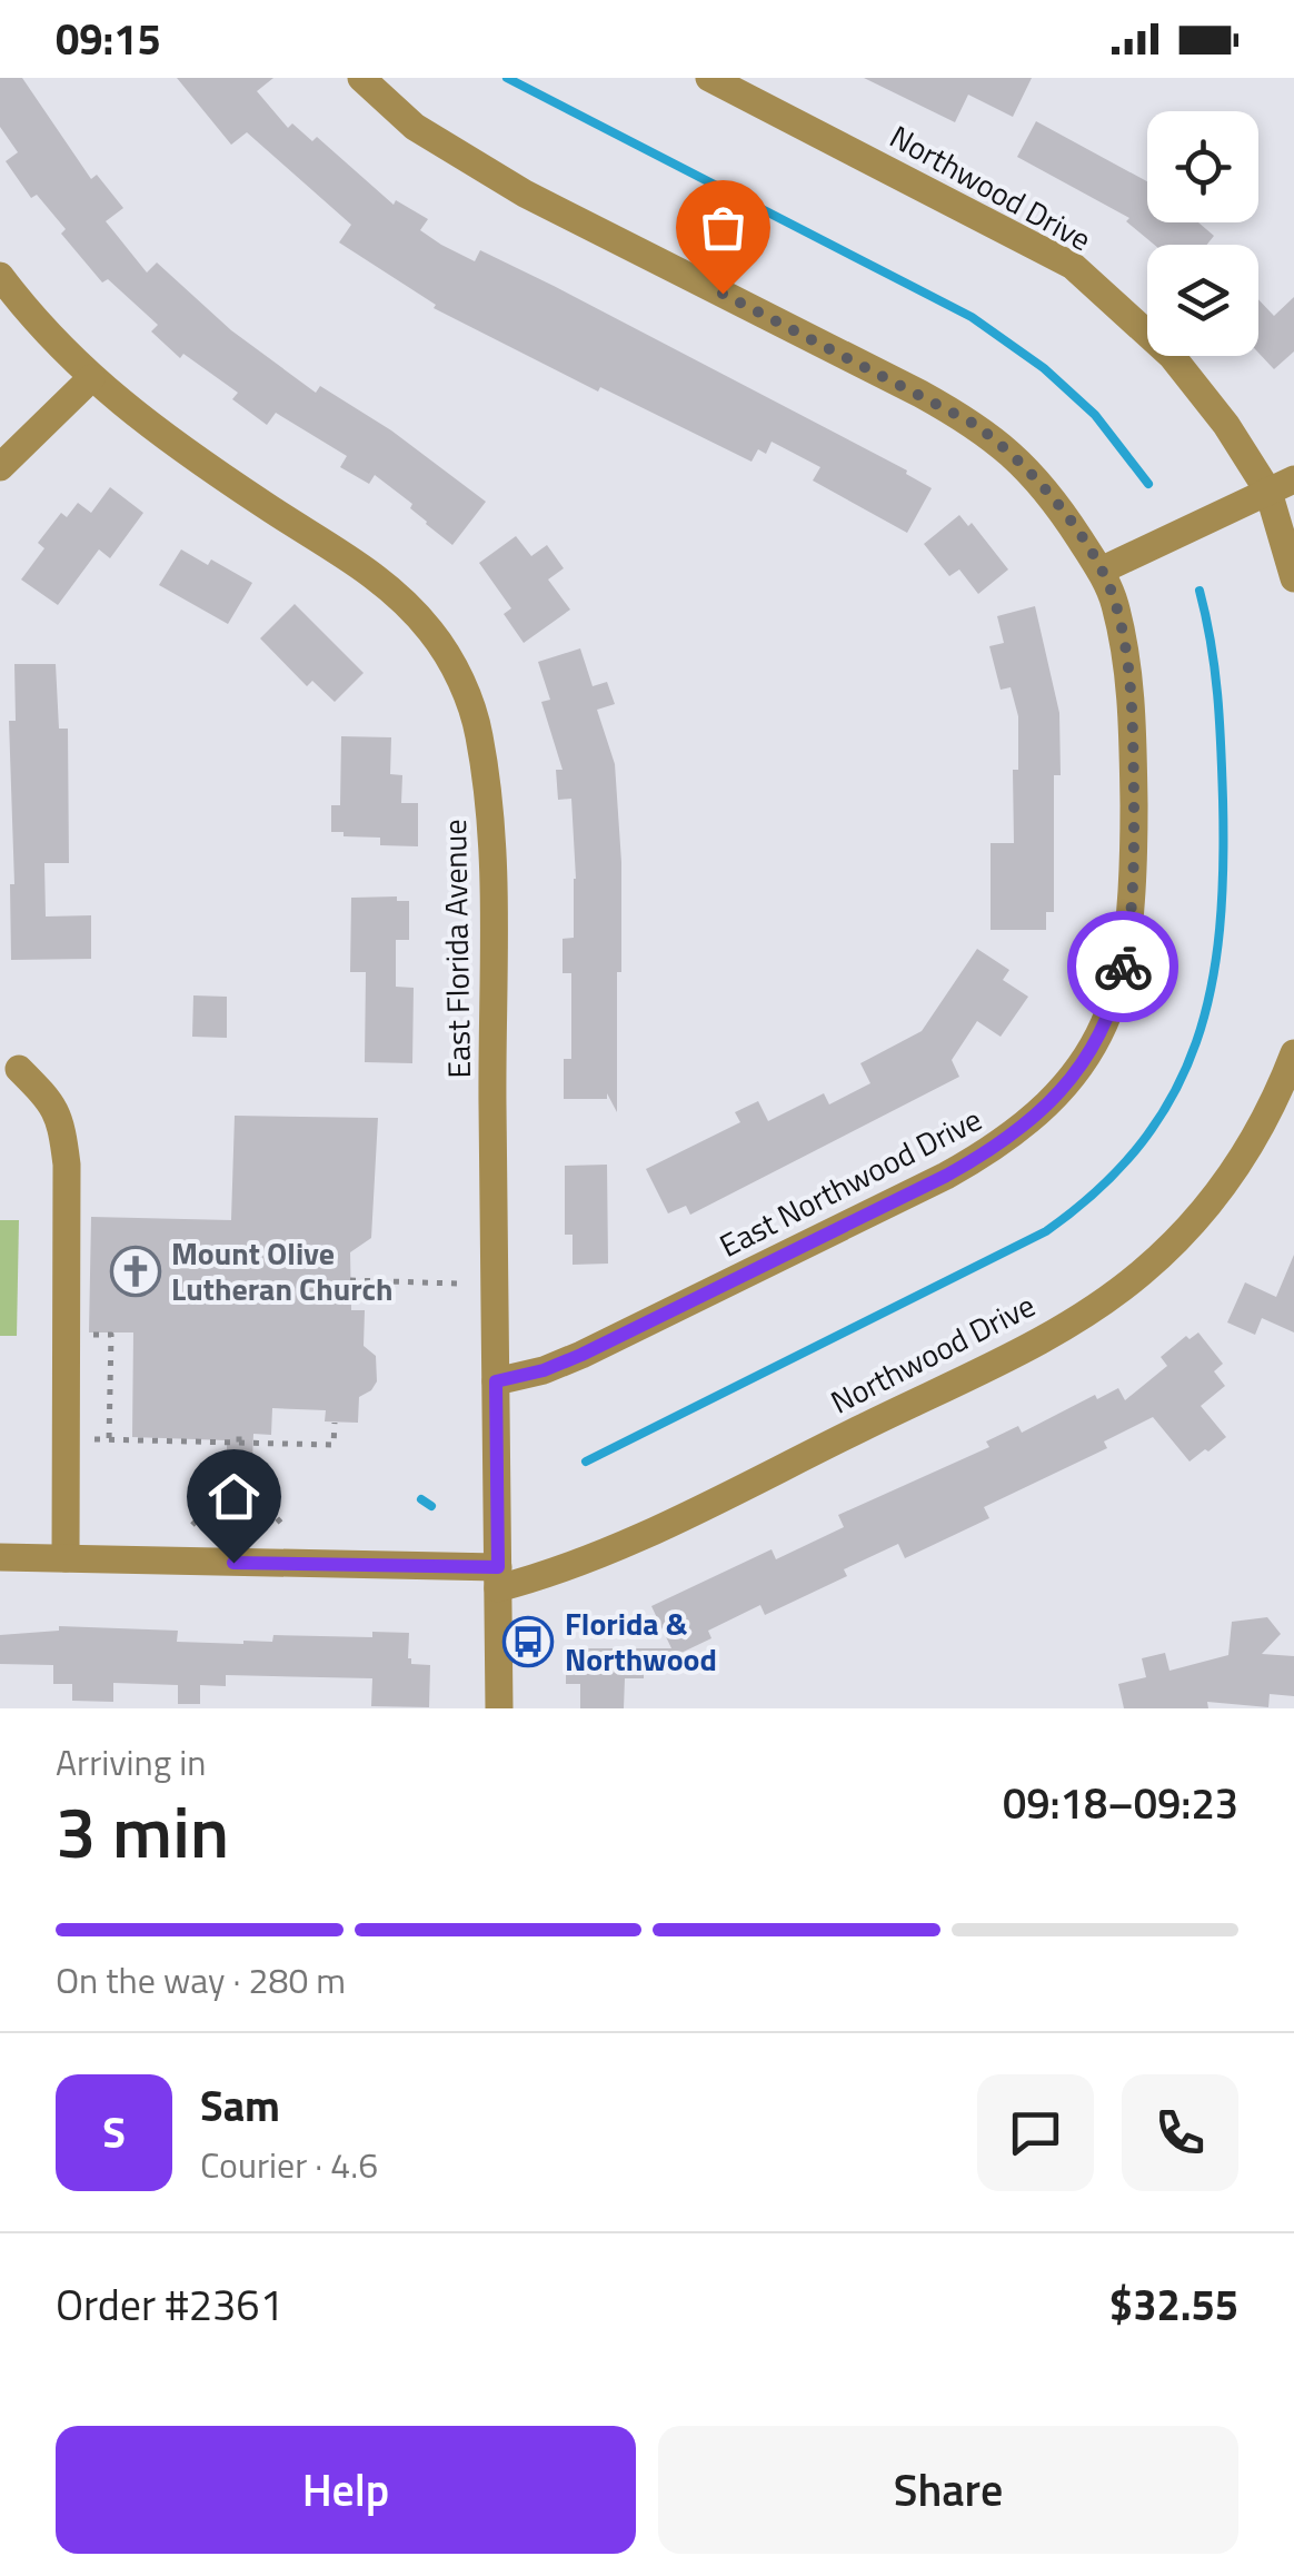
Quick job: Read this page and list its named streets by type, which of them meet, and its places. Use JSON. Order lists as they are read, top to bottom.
{
  "streets": {
    "street": ["Northwood Drive", "East Florida Avenue", "East Northwood Drive"]
  },
  "crossings": [
    ["Northwood Drive", "East Florida Avenue"],
    ["East Florida Avenue", "East Northwood Drive"]
  ],
  "places": {
    "church": ["Mount Olive Lutheran Church"],
    "bus stop": ["Florida & Northwood"]
  },
  "page": {
    "status": "09:15",
    "heading": ["3 min", "Arriving in", "09:18–09:23"],
    "panel": [
      "Sam",
      "Courier · 4.6",
      "Order #2361",
      "$32.55"
    ],
    "bar": "On the way · 280 m",
    "round": "S",
    "buttons": ["Help", "Share"]
  }
}
